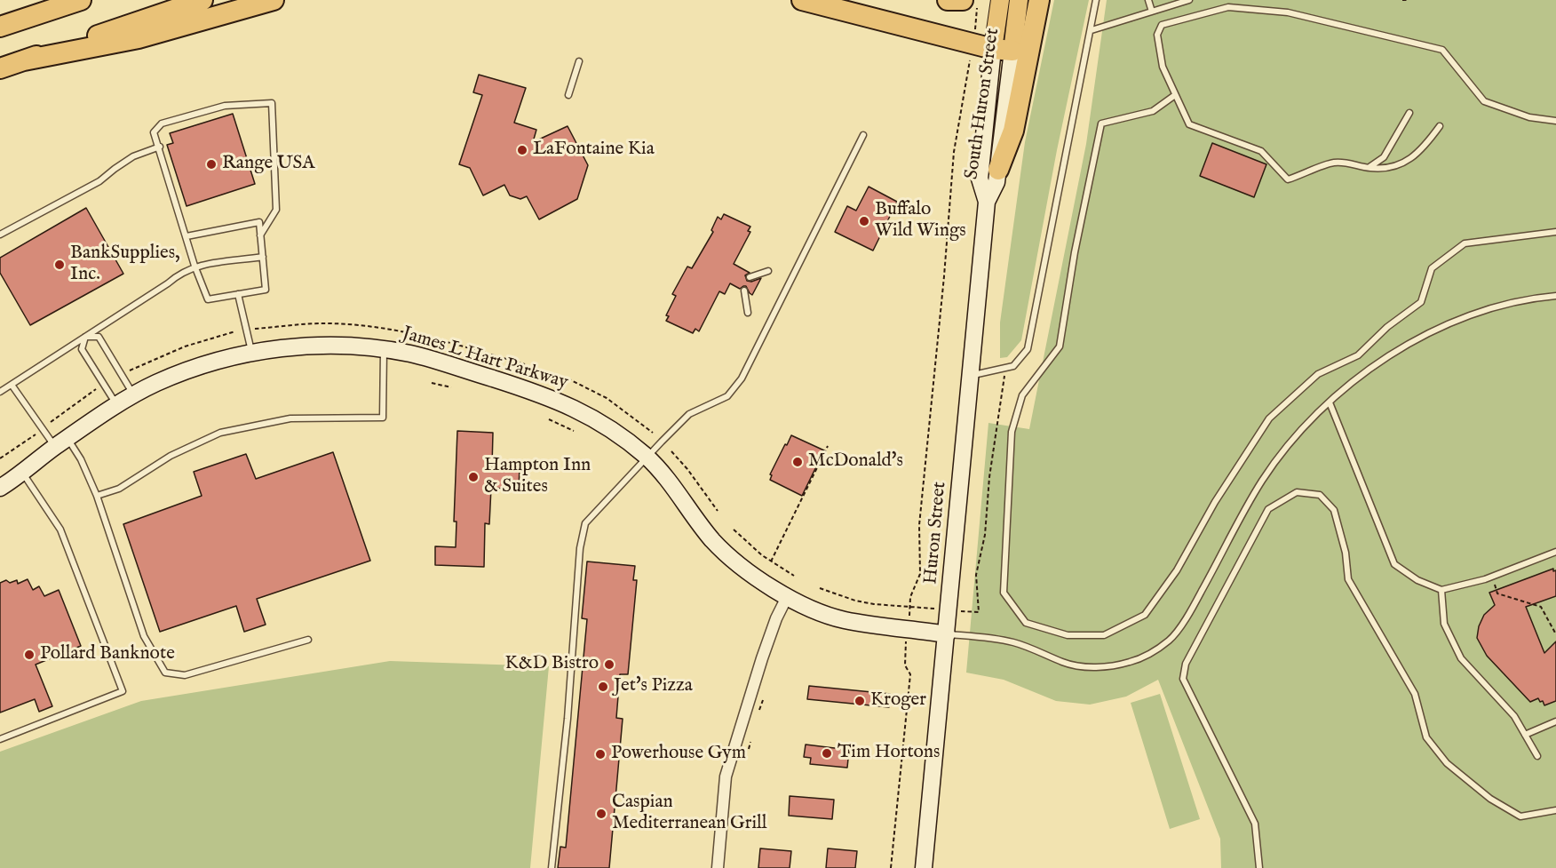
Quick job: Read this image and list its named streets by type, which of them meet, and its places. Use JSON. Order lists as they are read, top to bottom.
{
  "streets": {
    "main road": ["South Huron Street"],
    "street": ["James L Hart Parkway", "Huron Street"]
  },
  "crossings": [
    ["South Huron Street", "Huron Street"],
    ["James L Hart Parkway", "Huron Street"]
  ],
  "places": [
    "LaFontaine Kia",
    "Range USA",
    "Buffalo Wild Wings",
    "BankSupplies, Inc.",
    "McDonald's",
    "Hampton Inn & Suites",
    "Pollard Banknote",
    "K&D Bistro",
    "Jet's Pizza",
    "Kroger",
    "Tim Hortons",
    "Powerhouse Gym",
    "Caspian Mediterranean Grill"
  ]
}
